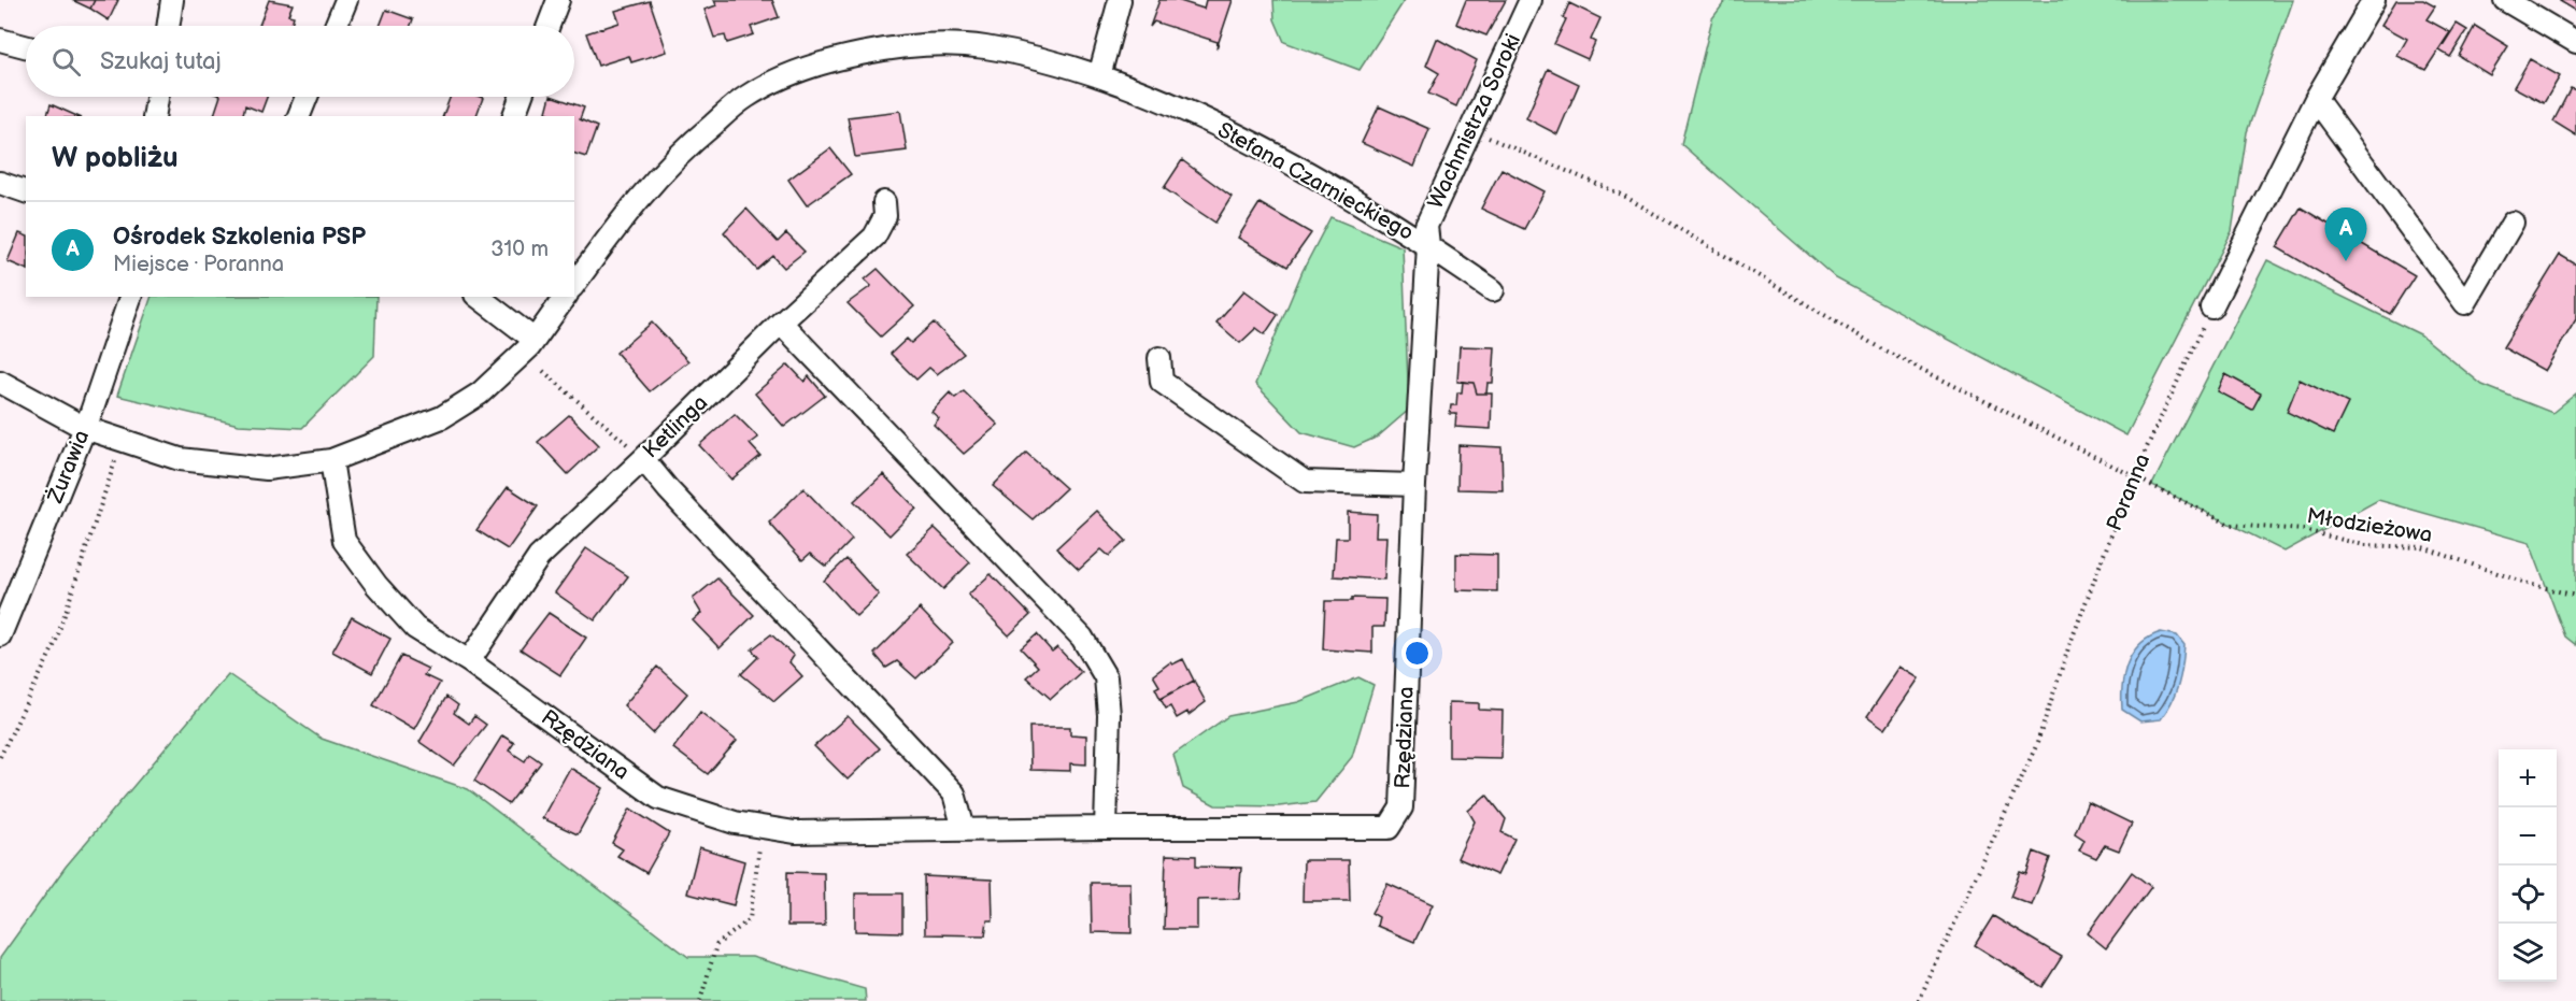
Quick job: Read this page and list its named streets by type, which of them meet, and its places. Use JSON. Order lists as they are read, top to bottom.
{
  "streets": {
    "street": [
      "Wachmistrza Soroki",
      "Stefana Czarnieckiego",
      "Ketlinga",
      "Żurawia",
      "Rzędziana"
    ],
    "path": ["Poranna", "Młodzieżowa"]
  },
  "crossings": [
    ["Wachmistrza Soroki", "Stefana Czarnieckiego"],
    ["Wachmistrza Soroki", "Rzędziana"],
    ["Stefana Czarnieckiego", "Rzędziana"],
    ["Ketlinga", "Rzędziana"],
    ["Poranna", "Młodzieżowa"]
  ],
  "page": {
    "search": "Szukaj tutaj",
    "heading": "W pobliżu",
    "list": [
      {
        "mark": "A",
        "name": "Ośrodek Szkolenia PSP",
        "note": "Miejsce · Poranna",
        "value": "310 m"
      }
    ],
    "pins": "A",
    "map_buttons": ["+", "−"]
  }
}
